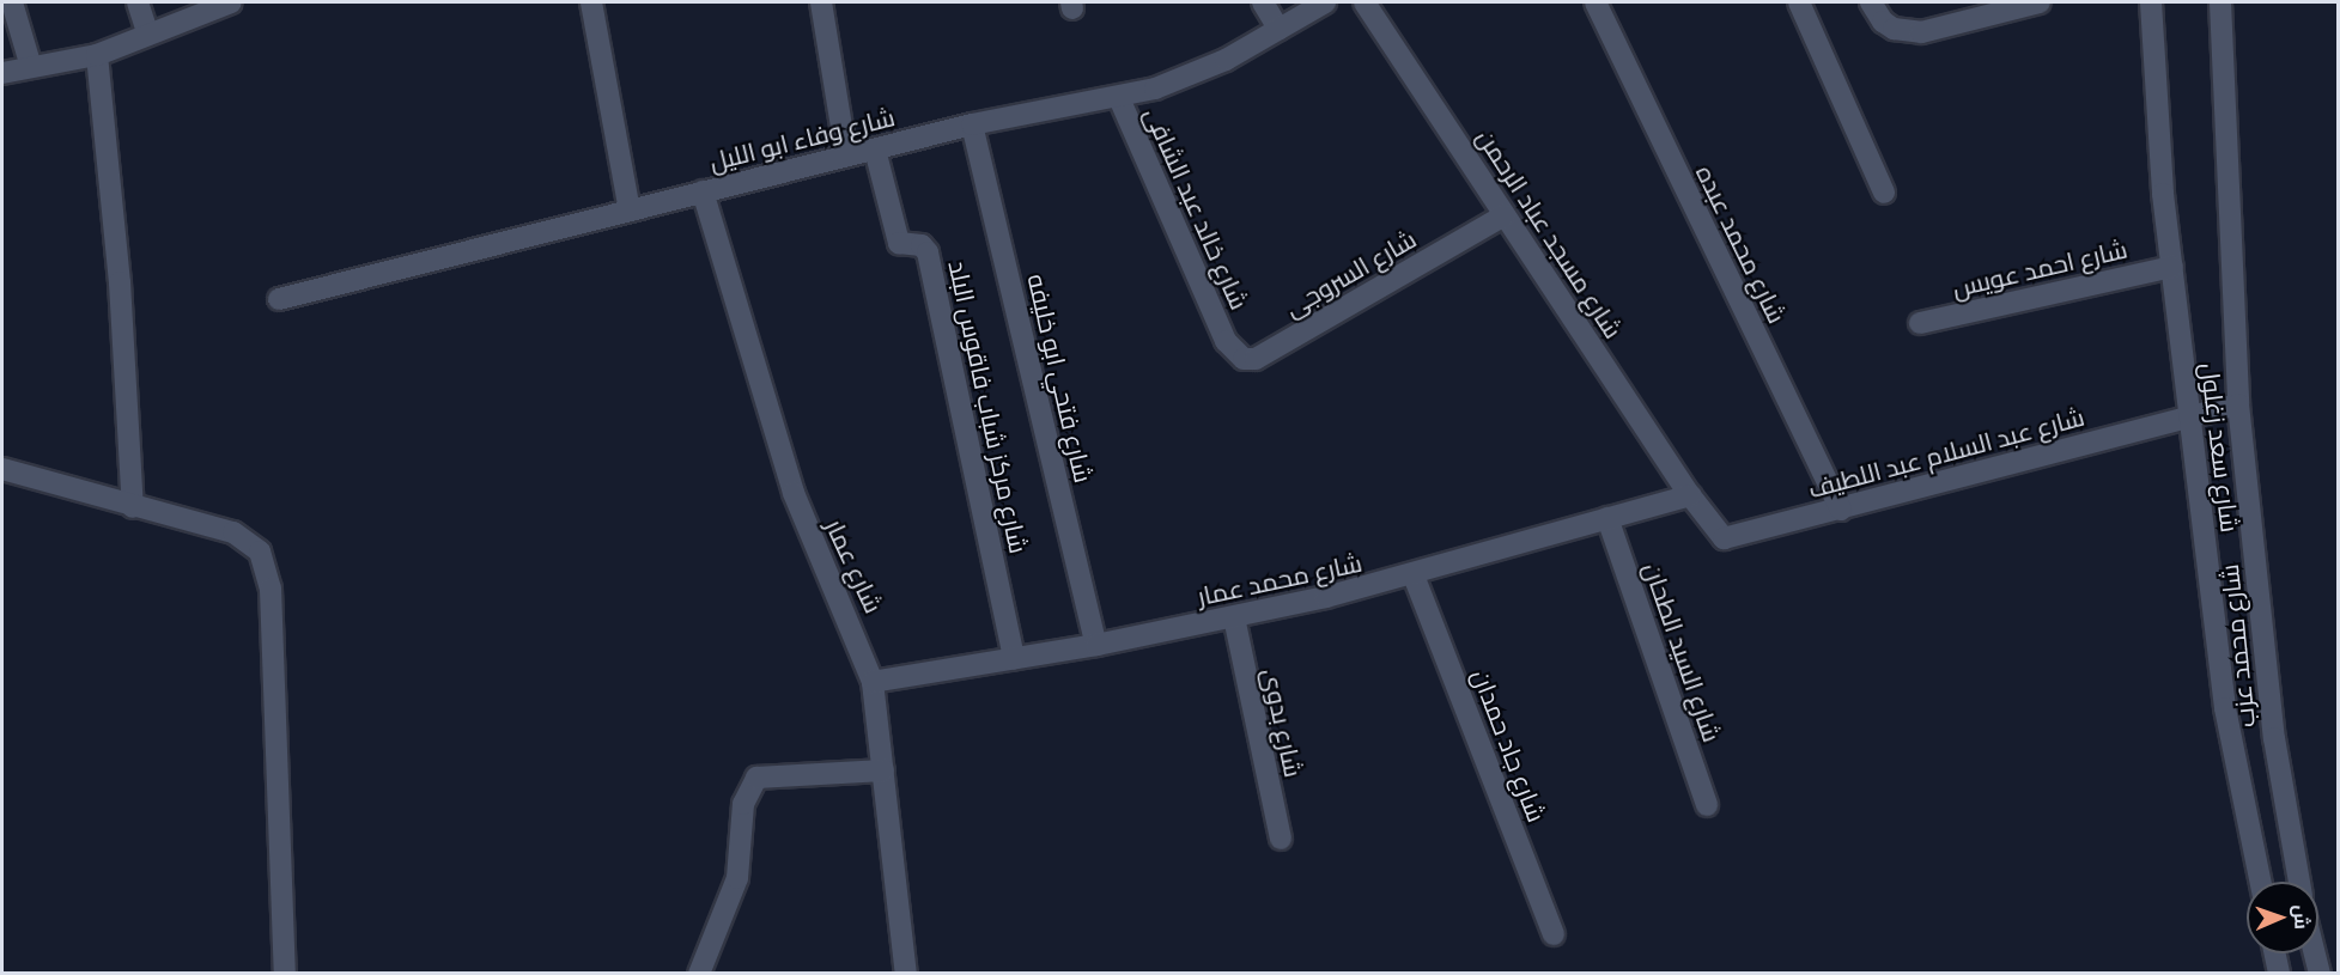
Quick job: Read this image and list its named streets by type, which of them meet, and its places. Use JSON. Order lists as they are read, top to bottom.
{
  "streets": {
    "street": [
      "شارع وفاء ابو الليل",
      "شارع خالد عبد الشافى",
      "شارع مسجد عباد الرحمن",
      "شارع محمد عبده",
      "شارع احمد عويس",
      "شارع السروجى",
      "شارع فتحي ابو خليفه",
      "شارع مركز شباب فاقوس البلد",
      "شارع سعد زغلول",
      "شارع عبد السلام عبد اللطيف",
      "شارع عمار",
      "شارع محمد عمار",
      "شارع محمد عزب",
      "شارع السيد الطحان",
      "شارع بدوى",
      "شارع جاد حمدان"
    ]
  },
  "crossings": [
    ["شارع وفاء ابو الليل", "شارع خالد عبد الشافى"],
    ["شارع وفاء ابو الليل", "شارع فتحي ابو خليفه"],
    ["شارع وفاء ابو الليل", "شارع مركز شباب فاقوس البلد"],
    ["شارع وفاء ابو الليل", "شارع عمار"],
    ["شارع خالد عبد الشافى", "شارع السروجى"],
    ["شارع مسجد عباد الرحمن", "شارع السروجى"],
    ["شارع مسجد عباد الرحمن", "شارع عبد السلام عبد اللطيف"],
    ["شارع مسجد عباد الرحمن", "شارع محمد عمار"],
    ["شارع محمد عبده", "شارع عبد السلام عبد اللطيف"],
    ["شارع احمد عويس", "شارع سعد زغلول"],
    ["شارع فتحي ابو خليفه", "شارع محمد عمار"],
    ["شارع مركز شباب فاقوس البلد", "شارع محمد عمار"],
    ["شارع سعد زغلول", "شارع عبد السلام عبد اللطيف"],
    ["شارع عبد السلام عبد اللطيف", "شارع محمد عمار"],
    ["شارع عبد السلام عبد اللطيف", "شارع محمد عزب"],
    ["شارع عمار", "شارع محمد عمار"],
    ["شارع محمد عمار", "شارع السيد الطحان"],
    ["شارع محمد عمار", "شارع بدوى"],
    ["شارع محمد عمار", "شارع جاد حمدان"]
  ],
  "north": "right"
}
